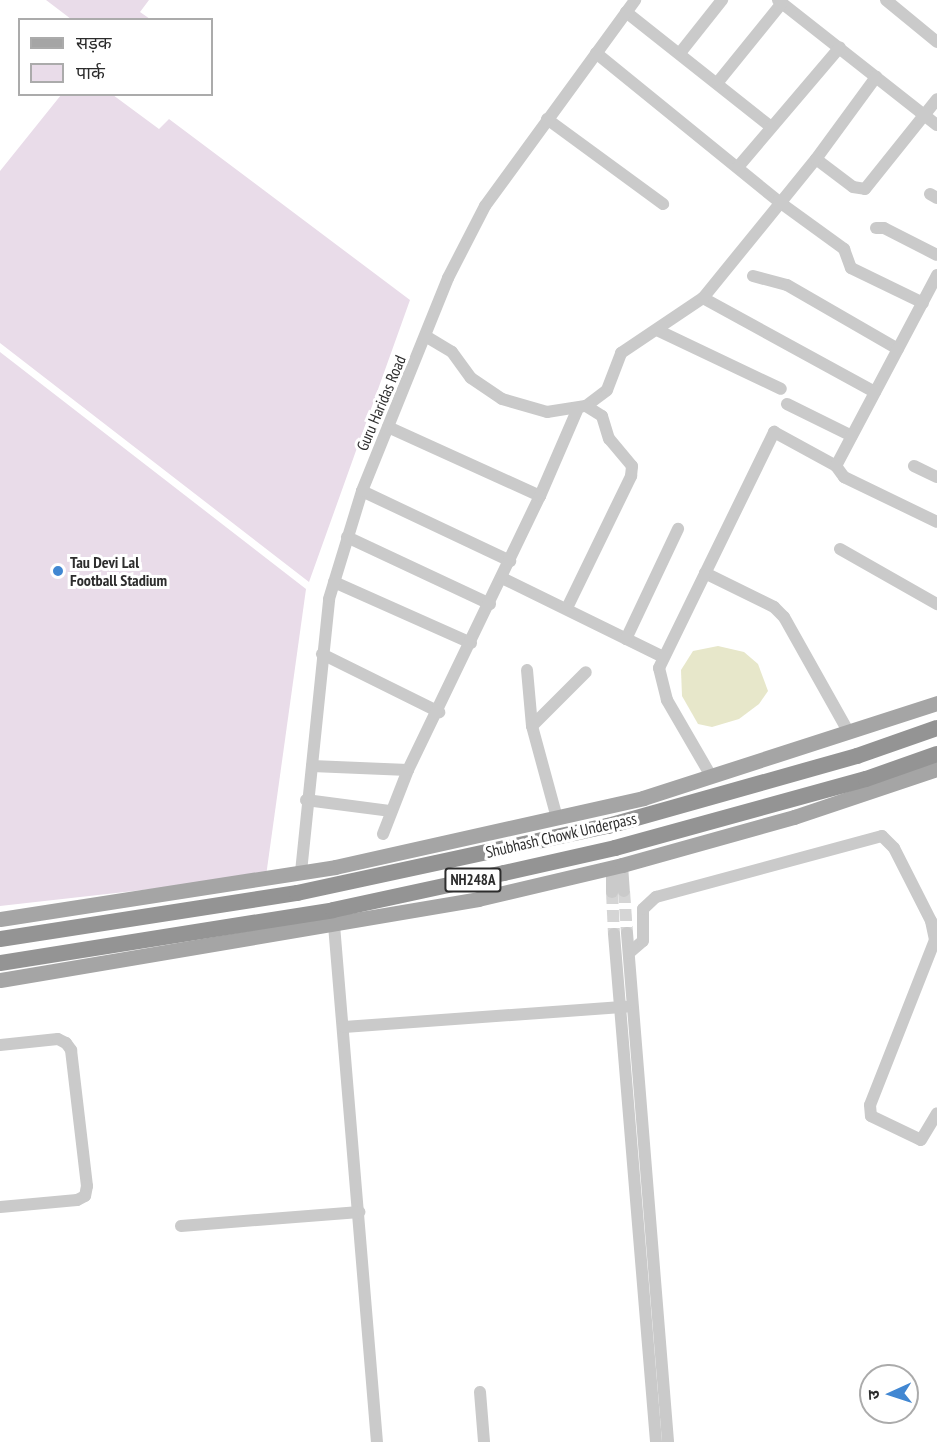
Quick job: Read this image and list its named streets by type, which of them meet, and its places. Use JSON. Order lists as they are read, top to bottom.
{
  "streets": {
    "highway": ["Shubhash Chowk Underpass", "NH248A"],
    "street": ["Guru Haridas Road"]
  },
  "places": ["Tau Devi Lal Football Stadium"],
  "legend": ["सड़क", "पार्क"],
  "north": "left"
}
